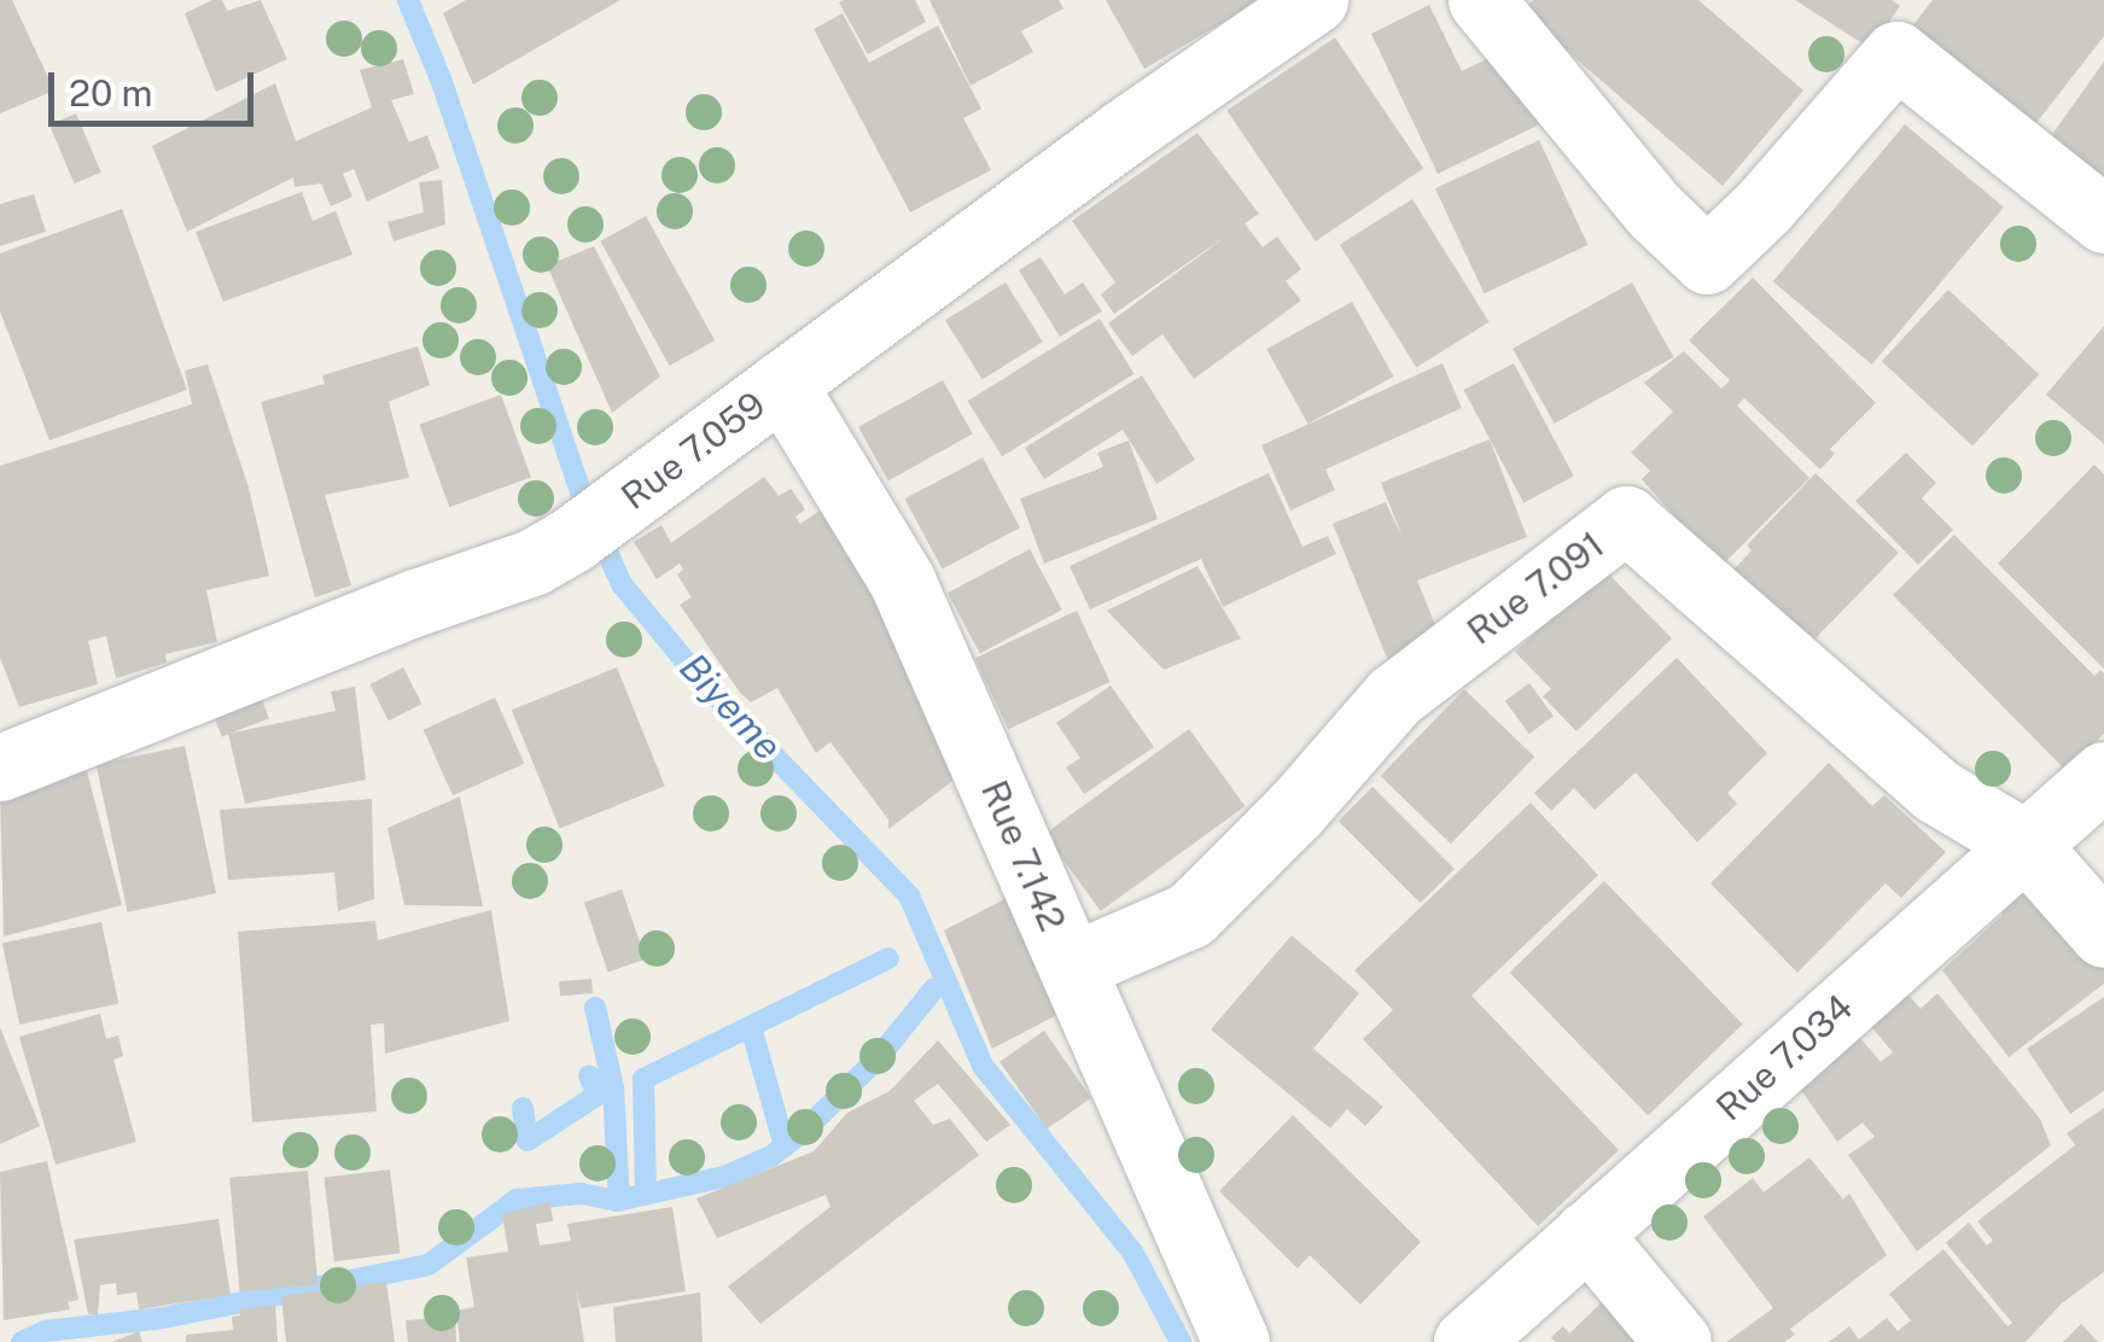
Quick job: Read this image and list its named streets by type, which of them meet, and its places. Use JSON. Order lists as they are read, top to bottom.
{
  "streets": {
    "street": [
      "Rue 7.059",
      "Rue 7.091",
      "Rue 7.142",
      "Rue 7.034"
    ]
  },
  "crossings": [
    ["Rue 7.059", "Rue 7.142"],
    ["Rue 7.091", "Rue 7.142"],
    ["Rue 7.091", "Rue 7.034"]
  ],
  "water": ["Biyeme"],
  "scale_bar": "20 m"
}
